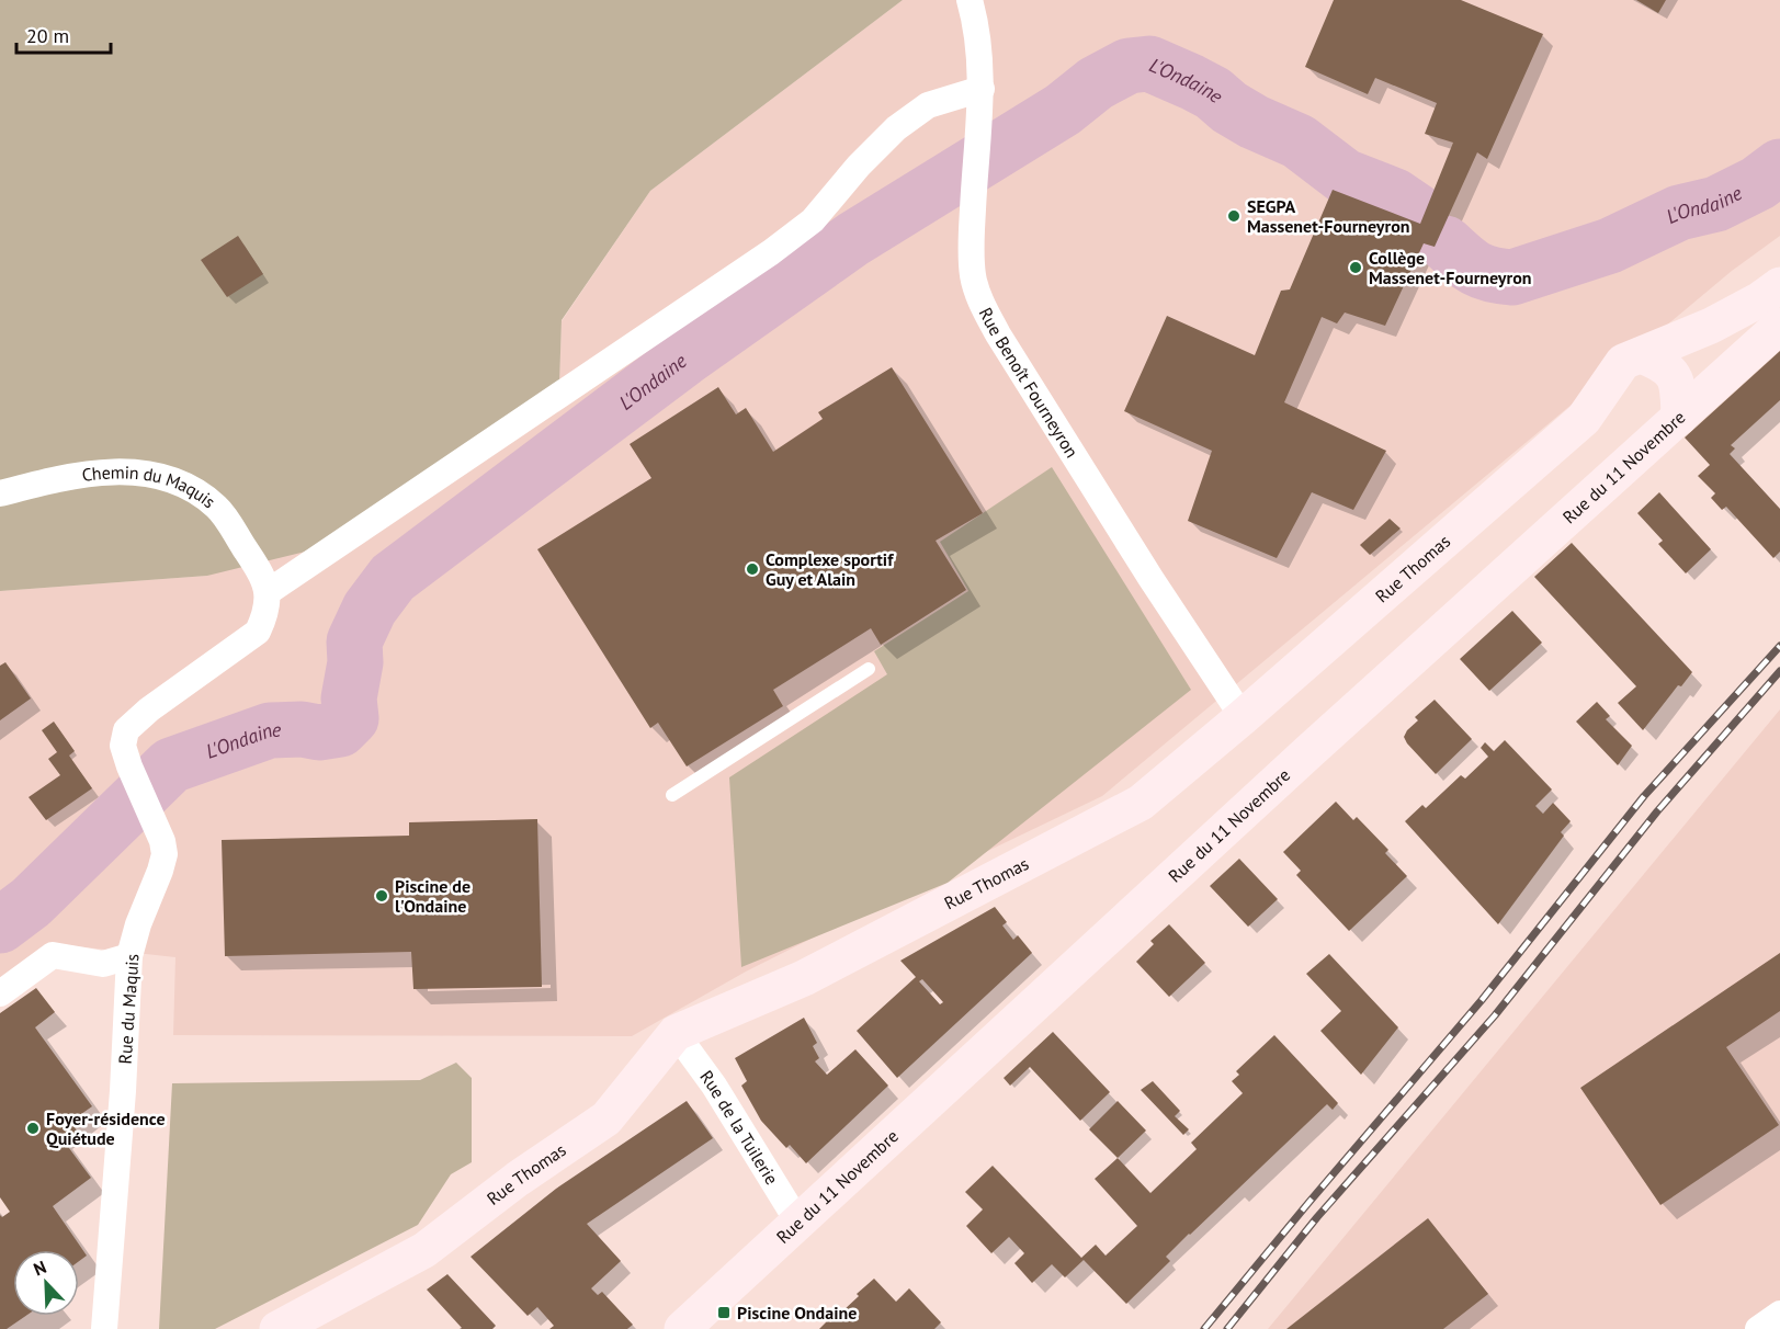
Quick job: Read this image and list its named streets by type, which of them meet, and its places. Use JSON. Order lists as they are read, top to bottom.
{
  "streets": {
    "main road": ["Rue du 11 Novembre", "Rue Thomas"],
    "street": [
      "Rue Benoît Fourneyron",
      "Chemin du Maquis",
      "Rue du Maquis",
      "Rue de la Tuilerie"
    ]
  },
  "crossings": [
    ["Rue Benoît Fourneyron", "Rue Thomas"],
    ["Rue du 11 Novembre", "Rue de la Tuilerie"],
    ["Chemin du Maquis", "Rue du Maquis"],
    ["Rue Thomas", "Rue de la Tuilerie"]
  ],
  "water": ["L'Ondaine"],
  "places": {
    "other": [
      "SEGPA Massenet-Fourneyron",
      "Collège Massenet-Fourneyron",
      "Complexe sportif Guy et Alain",
      "Piscine de l'Ondaine",
      "Foyer-résidence Quiétude"
    ],
    "transit": ["Piscine Ondaine"]
  },
  "scale_bar": "20 m",
  "north": "top left"
}
